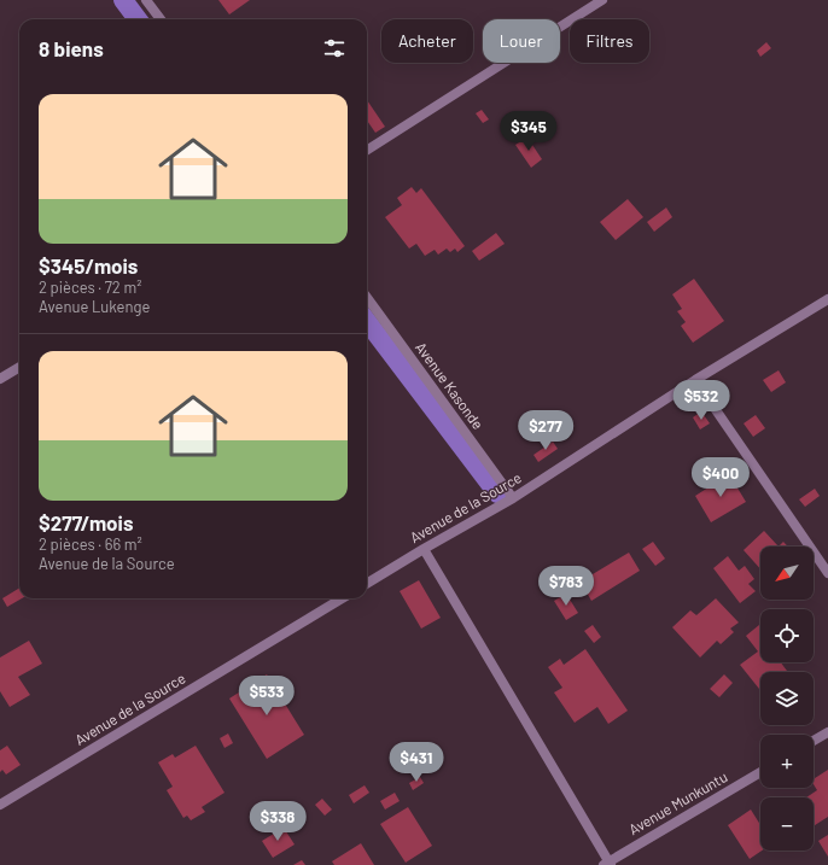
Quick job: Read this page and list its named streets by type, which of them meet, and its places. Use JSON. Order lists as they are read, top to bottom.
{
  "streets": {
    "street": ["Avenue Kasonde", "Avenue de la Source", "Avenue Munkuntu"]
  },
  "crossings": [
    ["Avenue Kasonde", "Avenue de la Source"]
  ],
  "north": "bottom left",
  "page": {
    "chip": ["Acheter", "Louer", "Filtres"],
    "heading": "8 biens",
    "list": [
      {
        "name": "$345/mois",
        "note": "2 pièces · 72 m² · Avenue Lukenge"
      },
      {
        "name": "$277/mois",
        "note": "2 pièces · 66 m² · Avenue de la Source"
      }
    ],
    "price": [
      "$345",
      "$532",
      "$277",
      "$400",
      "$783",
      "$533",
      "$431",
      "$338"
    ],
    "map_buttons": ["+", "−"]
  }
}
